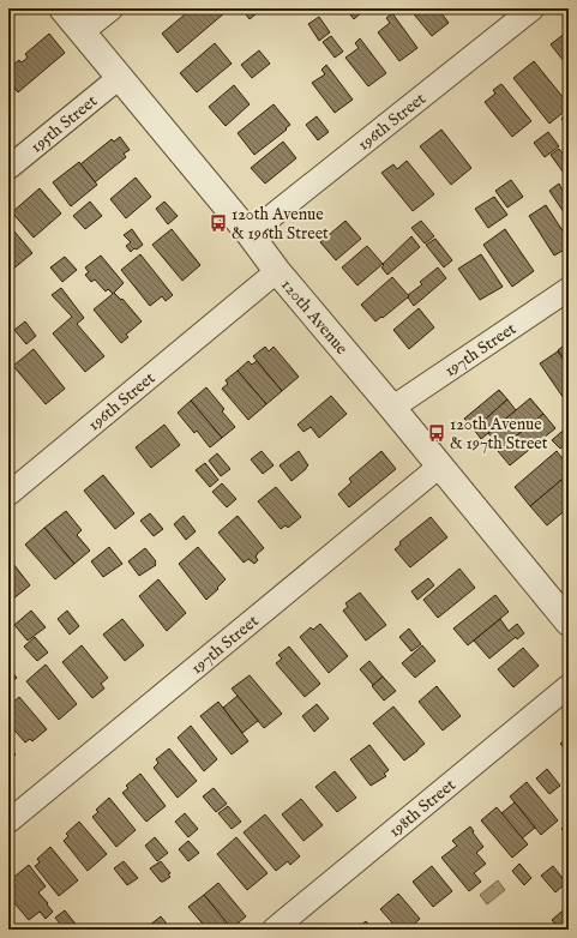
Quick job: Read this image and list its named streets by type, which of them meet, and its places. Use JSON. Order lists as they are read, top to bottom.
{
  "streets": {
    "street": [
      "196th Street",
      "195th Street",
      "120th Avenue",
      "197th Street",
      "198th Street"
    ]
  },
  "crossings": [
    ["196th Street", "120th Avenue"],
    ["195th Street", "120th Avenue"],
    ["120th Avenue", "197th Street"]
  ],
  "places": {
    "bus stop": ["120th Avenue & 196th Street", "120th Avenue & 197th Street"]
  }
}
